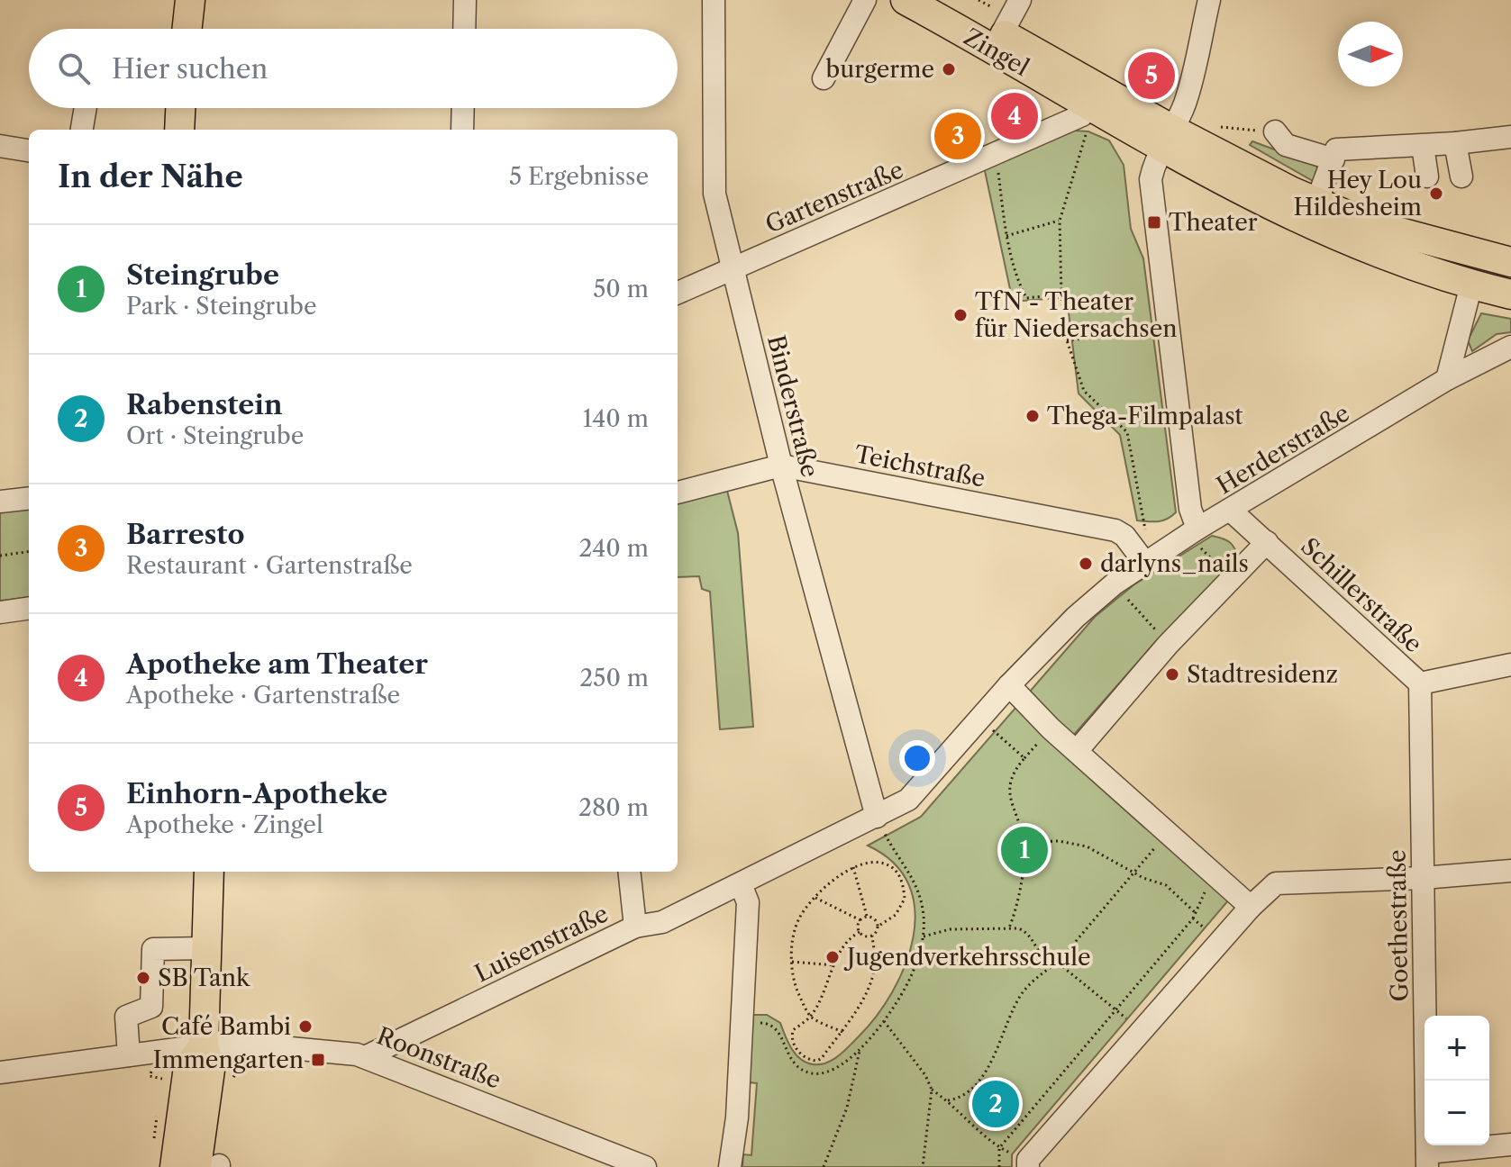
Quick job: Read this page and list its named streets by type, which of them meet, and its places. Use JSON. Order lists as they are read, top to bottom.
{
  "streets": {
    "main road": ["Zingel"],
    "street": [
      "Gartenstraße",
      "Binderstraße",
      "Herderstraße",
      "Teichstraße",
      "Schillerstraße",
      "Goethestraße",
      "Luisenstraße",
      "Roonstraße"
    ]
  },
  "crossings": [
    ["Zingel", "Gartenstraße"],
    ["Gartenstraße", "Binderstraße"],
    ["Binderstraße", "Teichstraße"],
    ["Binderstraße", "Luisenstraße"],
    ["Herderstraße", "Teichstraße"],
    ["Herderstraße", "Schillerstraße"],
    ["Herderstraße", "Luisenstraße"],
    ["Schillerstraße", "Goethestraße"],
    ["Luisenstraße", "Roonstraße"]
  ],
  "places": {
    "other": [
      "burgerme",
      "Hey Lou Hildesheim",
      "TfN - Theater für Niedersachsen",
      "Thega-Filmpalast",
      "darlyns_nails",
      "Stadtresidenz",
      "Jugendverkehrsschule",
      "SB Tank",
      "Café Bambi"
    ],
    "transit": ["Theater", "Immengarten"]
  },
  "north": "right",
  "page": {
    "search": "Hier suchen",
    "pins": [
      "5",
      "4",
      "3",
      "1",
      "2"
    ],
    "heading": ["In der Nähe", "5 Ergebnisse"],
    "list": [
      {
        "mark": "1",
        "name": "Steingrube",
        "note": "Park · Steingrube",
        "value": "50 m"
      },
      {
        "mark": "2",
        "name": "Rabenstein",
        "note": "Ort · Steingrube",
        "value": "140 m"
      },
      {
        "mark": "3",
        "name": "Barresto",
        "note": "Restaurant · Gartenstraße",
        "value": "240 m"
      },
      {
        "mark": "4",
        "name": "Apotheke am Theater",
        "note": "Apotheke · Gartenstraße",
        "value": "250 m"
      },
      {
        "mark": "5",
        "name": "Einhorn-Apotheke",
        "note": "Apotheke · Zingel",
        "value": "280 m"
      }
    ],
    "map_buttons": ["+", "−"]
  }
}
